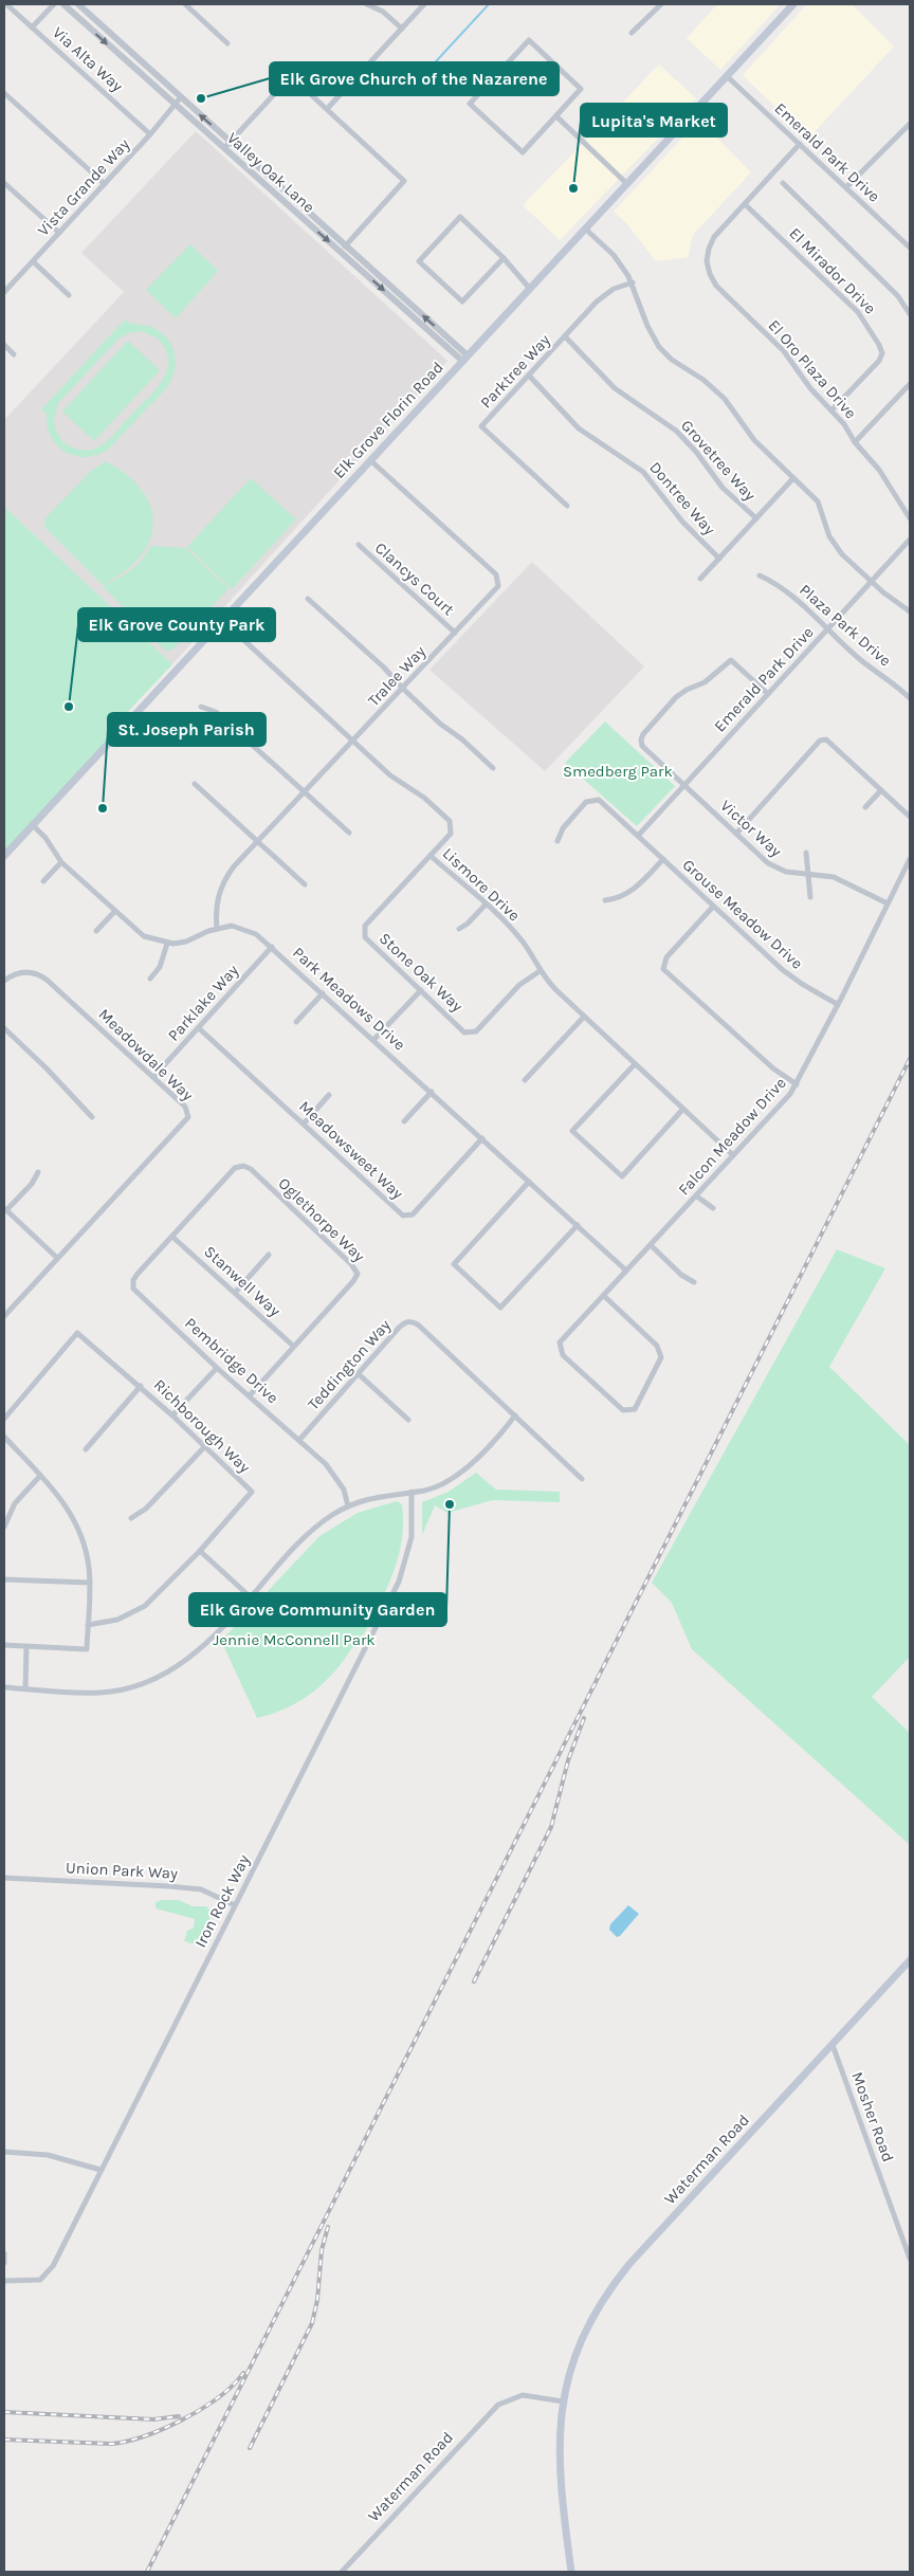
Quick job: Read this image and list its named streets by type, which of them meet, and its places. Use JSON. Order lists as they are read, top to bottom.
{
  "streets": {
    "main road": ["Elk Grove Florin Road", "Waterman Road"],
    "street": [
      "Via Alta Way",
      "Emerald Park Drive",
      "Valley Oak Lane",
      "Vista Grande Way",
      "El Mirador Drive",
      "El Oro Plaza Drive",
      "Parktree Way",
      "Grovetree Way",
      "Dontree Way",
      "Clancys Court",
      "Plaza Park Drive",
      "Tralee Way",
      "Victor Way",
      "Lismore Drive",
      "Grouse Meadow Drive",
      "Stone Oak Way",
      "Park Meadows Drive",
      "Parklake Way",
      "Meadowdale Way",
      "Falcon Meadow Drive",
      "Meadowsweet Way",
      "Oglethorpe Way",
      "Stanwell Way",
      "Pembridge Drive",
      "Teddington Way",
      "Richborough Way",
      "Union Park Way",
      "Iron Rock Way",
      "Mosher Road"
    ]
  },
  "crossings": [
    ["Via Alta Way", "Vista Grande Way"],
    ["Emerald Park Drive", "El Oro Plaza Drive"],
    ["Emerald Park Drive", "Elk Grove Florin Road"],
    ["Emerald Park Drive", "Plaza Park Drive"],
    ["Emerald Park Drive", "Victor Way"],
    ["Emerald Park Drive", "Grouse Meadow Drive"],
    ["Valley Oak Lane", "Vista Grande Way"],
    ["Valley Oak Lane", "Elk Grove Florin Road"],
    ["El Mirador Drive", "El Oro Plaza Drive"],
    ["Parktree Way", "Grovetree Way"],
    ["Parktree Way", "Dontree Way"],
    ["Elk Grove Florin Road", "Tralee Way"],
    ["Elk Grove Florin Road", "Lismore Drive"],
    ["Elk Grove Florin Road", "Park Meadows Drive"],
    ["Clancys Court", "Tralee Way"],
    ["Tralee Way", "Lismore Drive"],
    ["Tralee Way", "Park Meadows Drive"],
    ["Victor Way", "Falcon Meadow Drive"],
    ["Lismore Drive", "Stone Oak Way"],
    ["Lismore Drive", "Falcon Meadow Drive"],
    ["Grouse Meadow Drive", "Falcon Meadow Drive"],
    ["Park Meadows Drive", "Parklake Way"],
    ["Park Meadows Drive", "Falcon Meadow Drive"],
    ["Park Meadows Drive", "Meadowsweet Way"],
    ["Parklake Way", "Meadowdale Way"],
    ["Parklake Way", "Meadowsweet Way"],
    ["Oglethorpe Way", "Stanwell Way"],
    ["Oglethorpe Way", "Pembridge Drive"],
    ["Stanwell Way", "Pembridge Drive"],
    ["Pembridge Drive", "Teddington Way"],
    ["Union Park Way", "Iron Rock Way"],
    ["Mosher Road", "Waterman Road"]
  ],
  "parks": ["Smedberg Park", "Jennie McConnell Park"],
  "places": [
    "Elk Grove Church of the Nazarene",
    "Lupita's Market",
    "Elk Grove County Park",
    "St. Joseph Parish",
    "Elk Grove Community Garden"
  ]
}
